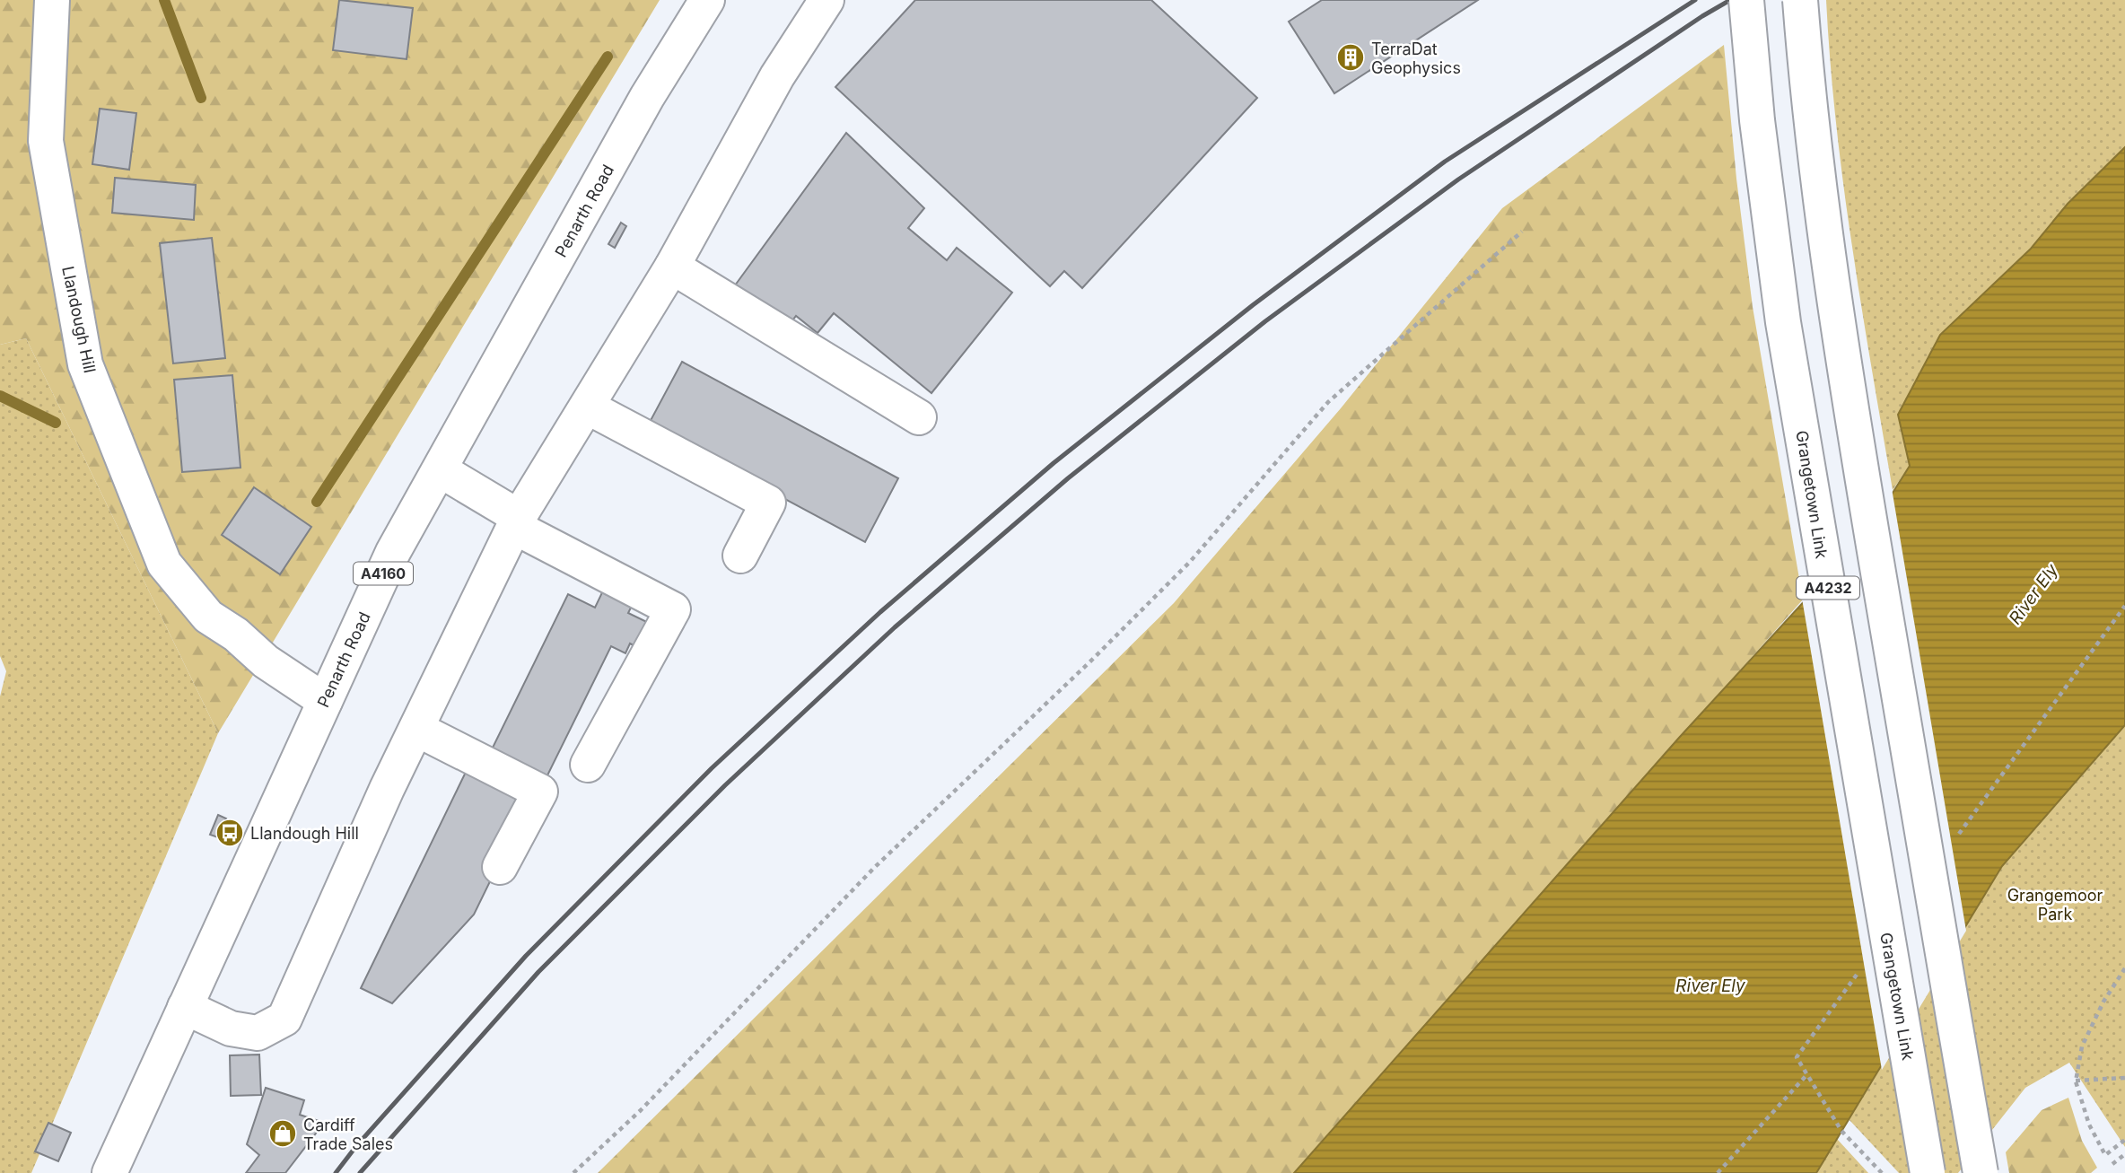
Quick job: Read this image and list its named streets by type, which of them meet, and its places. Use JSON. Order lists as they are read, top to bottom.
{
  "streets": {
    "main road": [
      "Penarth Road",
      "Llandough Hill",
      "Grangetown Link",
      "A4160",
      "A4232"
    ]
  },
  "crossings": [
    ["Penarth Road", "Llandough Hill"]
  ],
  "water": ["River Ely"],
  "parks": ["Grangemoor Park"],
  "places": {
    "building": ["TerraDat Geophysics"],
    "bus stop": ["Llandough Hill"],
    "shop": ["Cardiff Trade Sales"]
  }
}
